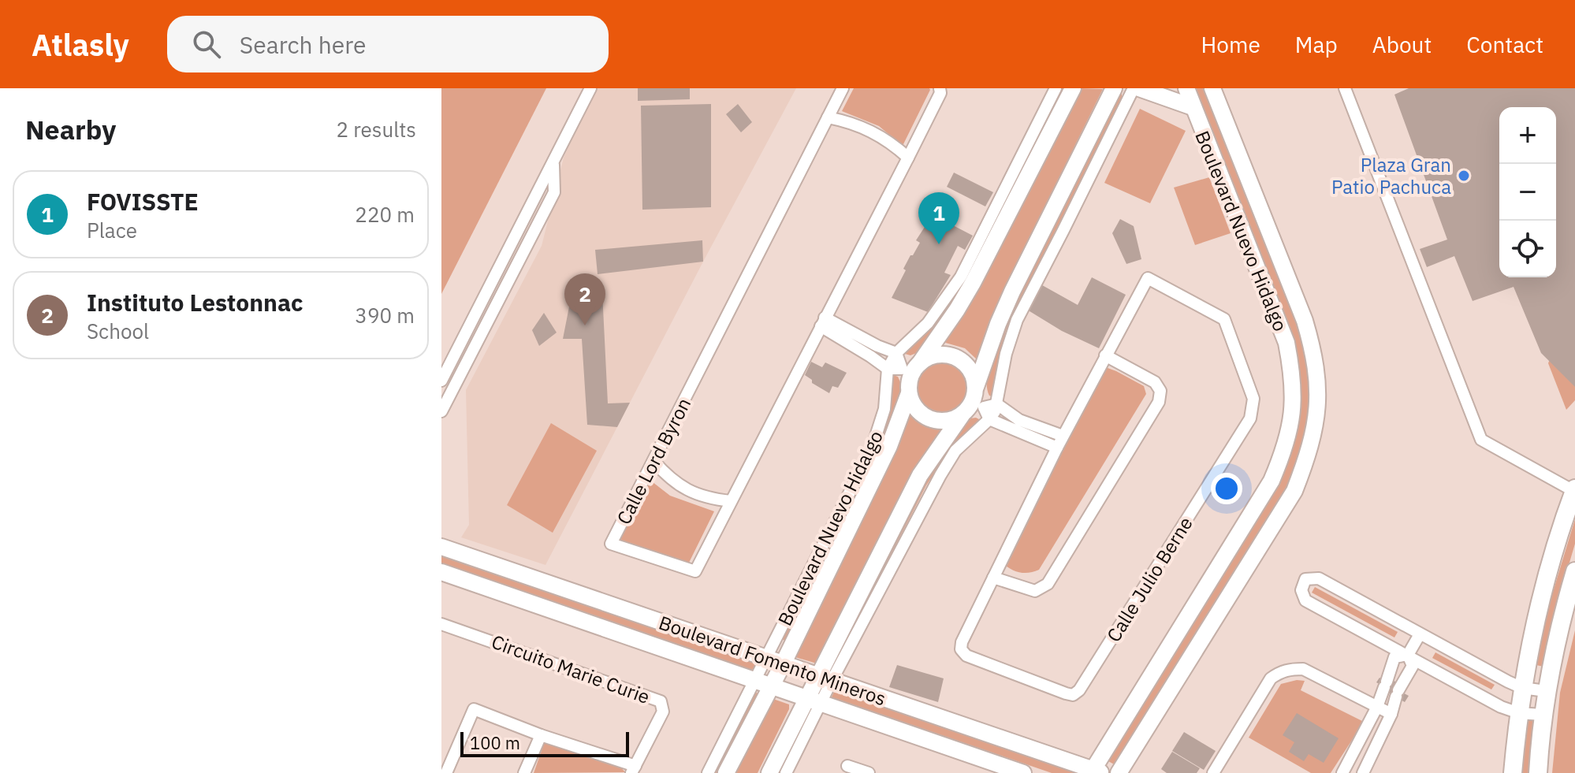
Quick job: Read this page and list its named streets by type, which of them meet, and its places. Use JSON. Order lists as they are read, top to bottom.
{
  "streets": {
    "street": [
      "Boulevard Nuevo Hidalgo",
      "Calle Lord Byron",
      "Calle Julio Berne",
      "Boulevard Fomento Mineros",
      "Circuito Marie Curie"
    ]
  },
  "crossings": [
    ["Boulevard Nuevo Hidalgo", "Boulevard Fomento Mineros"]
  ],
  "places": ["Plaza Gran Patio Pachuca"],
  "scale_bar": "100 m",
  "page": {
    "header": "Atlasly",
    "search": "Search here",
    "nav": [
      "Home",
      "Map",
      "About",
      "Contact"
    ],
    "heading": ["Nearby", "2 results"],
    "map_buttons": ["+", "−"],
    "list": [
      {
        "mark": "1",
        "name": "FOVISSTE",
        "note": "Place",
        "value": "220 m"
      },
      {
        "mark": "2",
        "name": "Instituto Lestonnac",
        "note": "School",
        "value": "390 m"
      }
    ],
    "pins": ["1", "2"],
    "scale": "100 m"
  }
}
